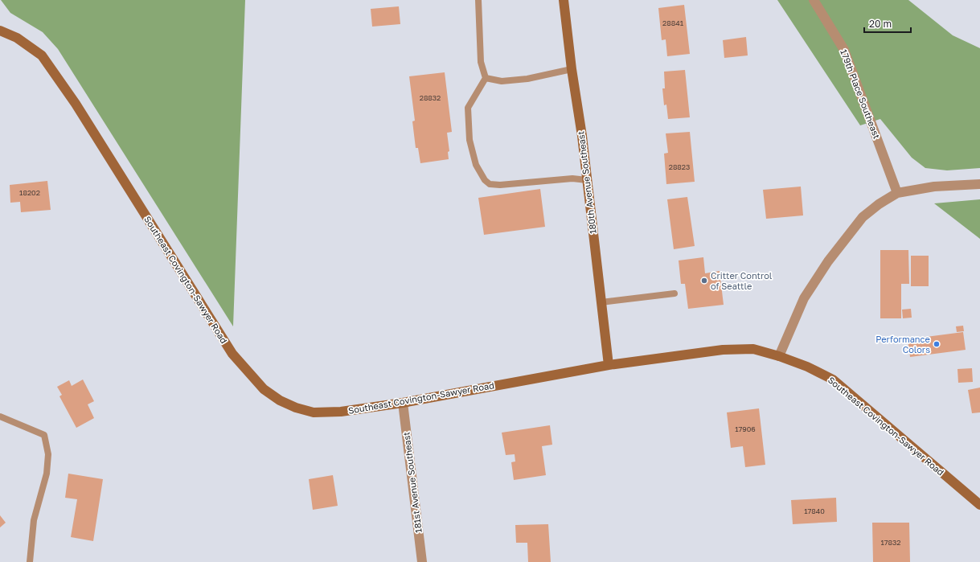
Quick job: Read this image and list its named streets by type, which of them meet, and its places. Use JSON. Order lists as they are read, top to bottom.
{
  "streets": {
    "street": [
      "179th Place Southeast",
      "180th Avenue Southeast",
      "Southeast Covington-Sawyer Road",
      "181st Avenue Southeast"
    ]
  },
  "crossings": [
    ["180th Avenue Southeast", "Southeast Covington-Sawyer Road"],
    ["Southeast Covington-Sawyer Road", "181st Avenue Southeast"]
  ],
  "places": ["Critter Control of Seattle", "Performance Colors"],
  "house_numbers": [
    "28841",
    "28832",
    "28823",
    "18202",
    "17906",
    "17840",
    "17832"
  ],
  "scale_bar": "20 m"
}
